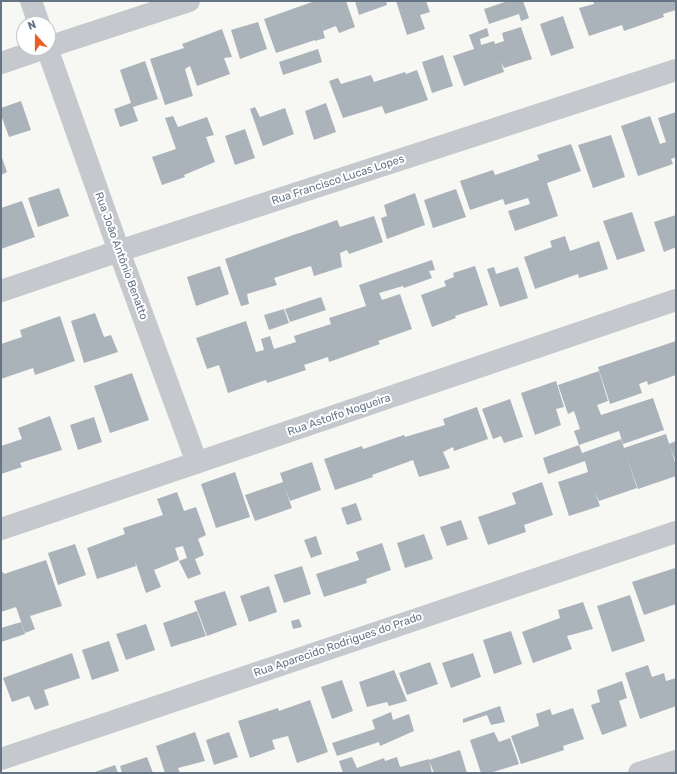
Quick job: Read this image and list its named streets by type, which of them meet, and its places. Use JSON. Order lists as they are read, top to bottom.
{
  "streets": {
    "street": [
      "Rua Francisco Lucas Lopes",
      "Rua João Antônio Benatto",
      "Rua Astolfo Nogueira",
      "Rua Aparecido Rodrigues do Prado"
    ]
  },
  "crossings": [
    ["Rua Francisco Lucas Lopes", "Rua João Antônio Benatto"],
    ["Rua João Antônio Benatto", "Rua Astolfo Nogueira"]
  ],
  "north": "top"
}
